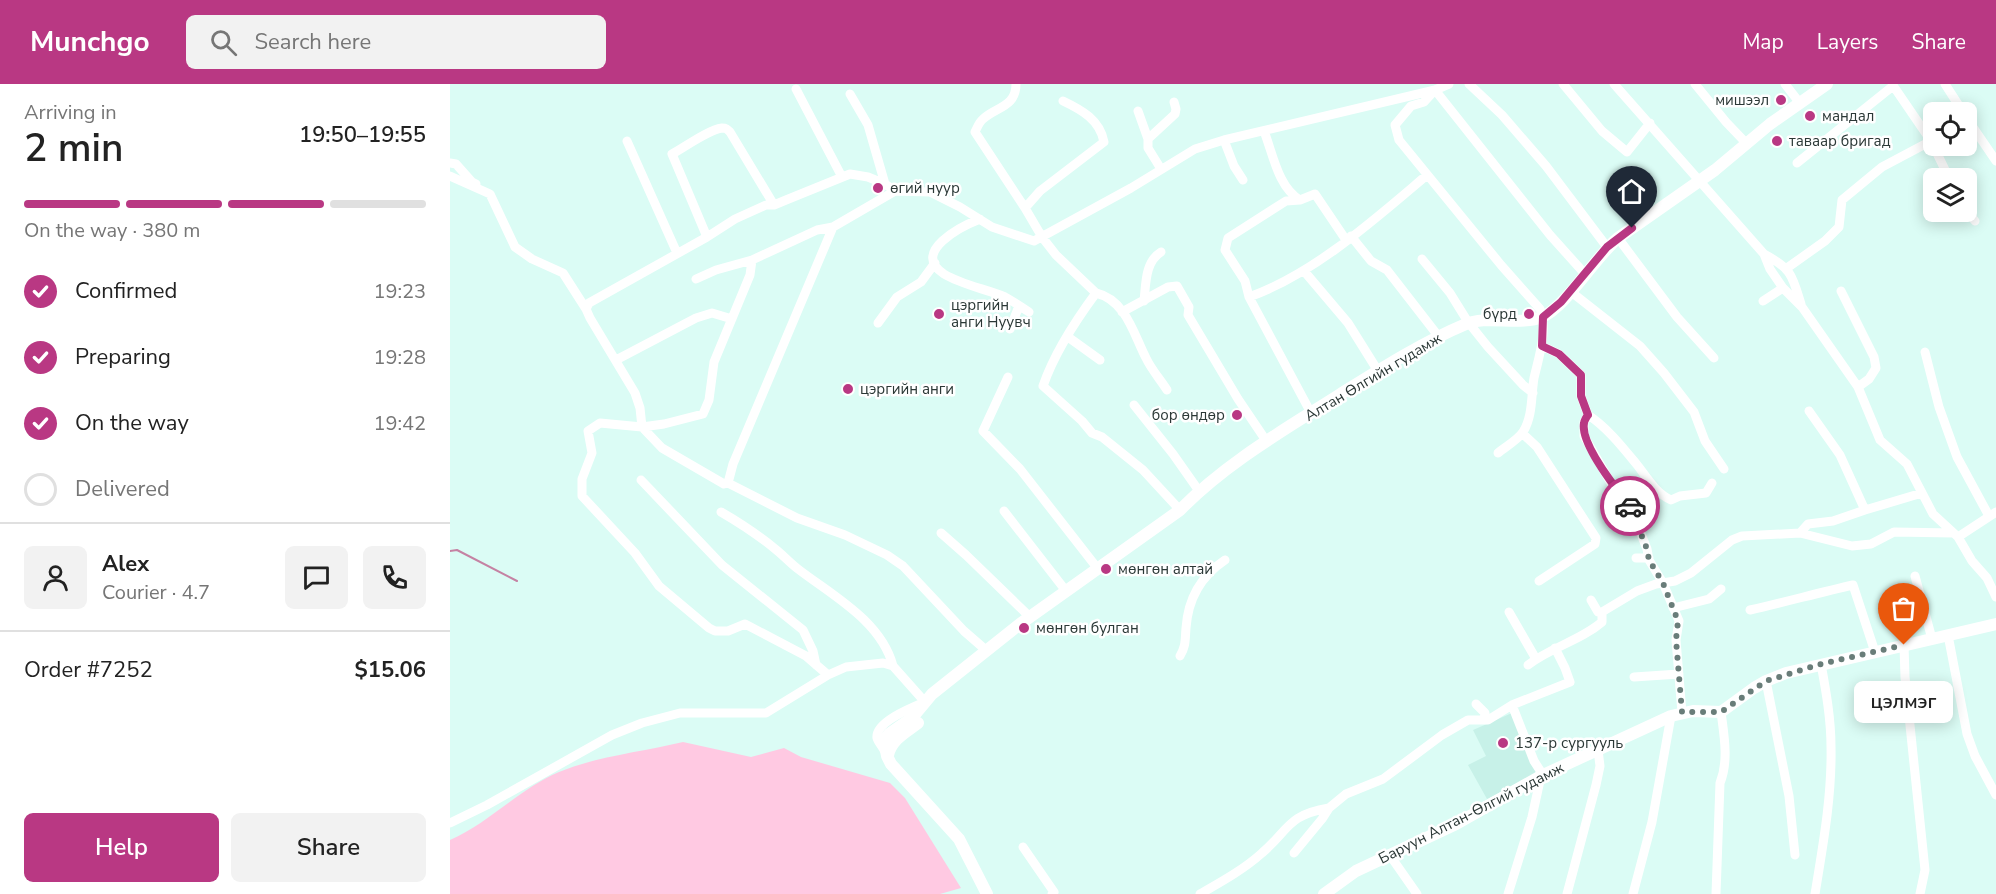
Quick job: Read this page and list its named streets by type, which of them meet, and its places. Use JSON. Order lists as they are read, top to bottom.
{
  "streets": {
    "main road": ["Алтан Өлгийн гудамж", "Баруун Алтан-Өлгий гудамж"]
  },
  "places": [
    "мишээл",
    "мандал",
    "таваар бригад",
    "өгий нуур",
    "цэргийн анги Нуувч",
    "бүрд",
    "цэргийн анги",
    "бор өндөр",
    "мөнгөн алтай",
    "мөнгөн булган",
    "цэлмэг",
    "137-р сургууль"
  ],
  "page": {
    "header": "Munchgo",
    "search": "Search here",
    "nav": ["Map", "Layers", "Share"],
    "heading": ["2 min", "Arriving in", "19:50–19:55"],
    "panel": [
      "Alex",
      "Courier · 4.7",
      "Order #7252",
      "$15.06"
    ],
    "bar": "On the way · 380 m",
    "list": [
      ["Confirmed", "19:23"],
      ["Preparing", "19:28"],
      ["On the way", "19:42"],
      "Delivered"
    ],
    "bubble": "цэлмэг",
    "buttons": ["Help", "Share"]
  }
}
